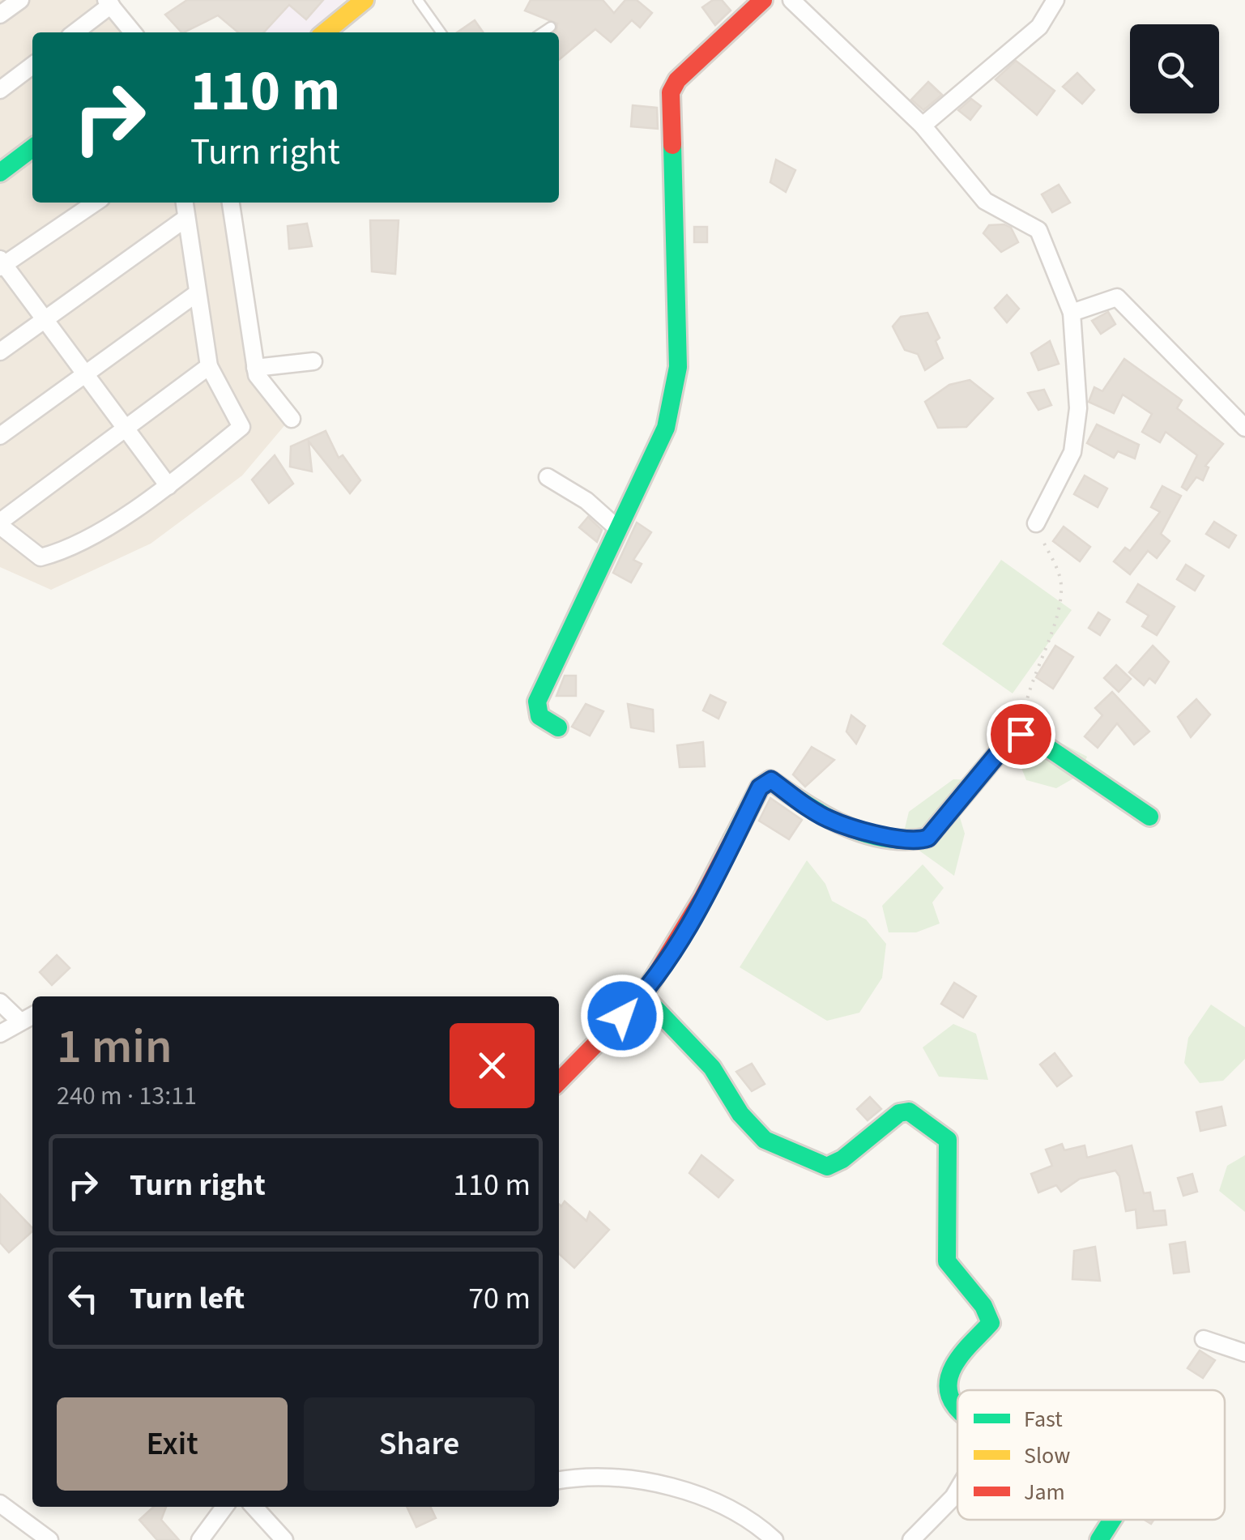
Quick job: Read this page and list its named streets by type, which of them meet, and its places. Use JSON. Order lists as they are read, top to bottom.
{
  "legend": ["Fast", "Slow", "Jam"],
  "page": {
    "turn": ["110 m", "Turn right"],
    "heading": ["1 min", "240 m · 13:11"],
    "list": [
      {
        "name": "Turn right",
        "value": "110 m"
      },
      {
        "name": "Turn left",
        "value": "70 m"
      }
    ],
    "buttons": ["Exit", "Share"]
  }
}
